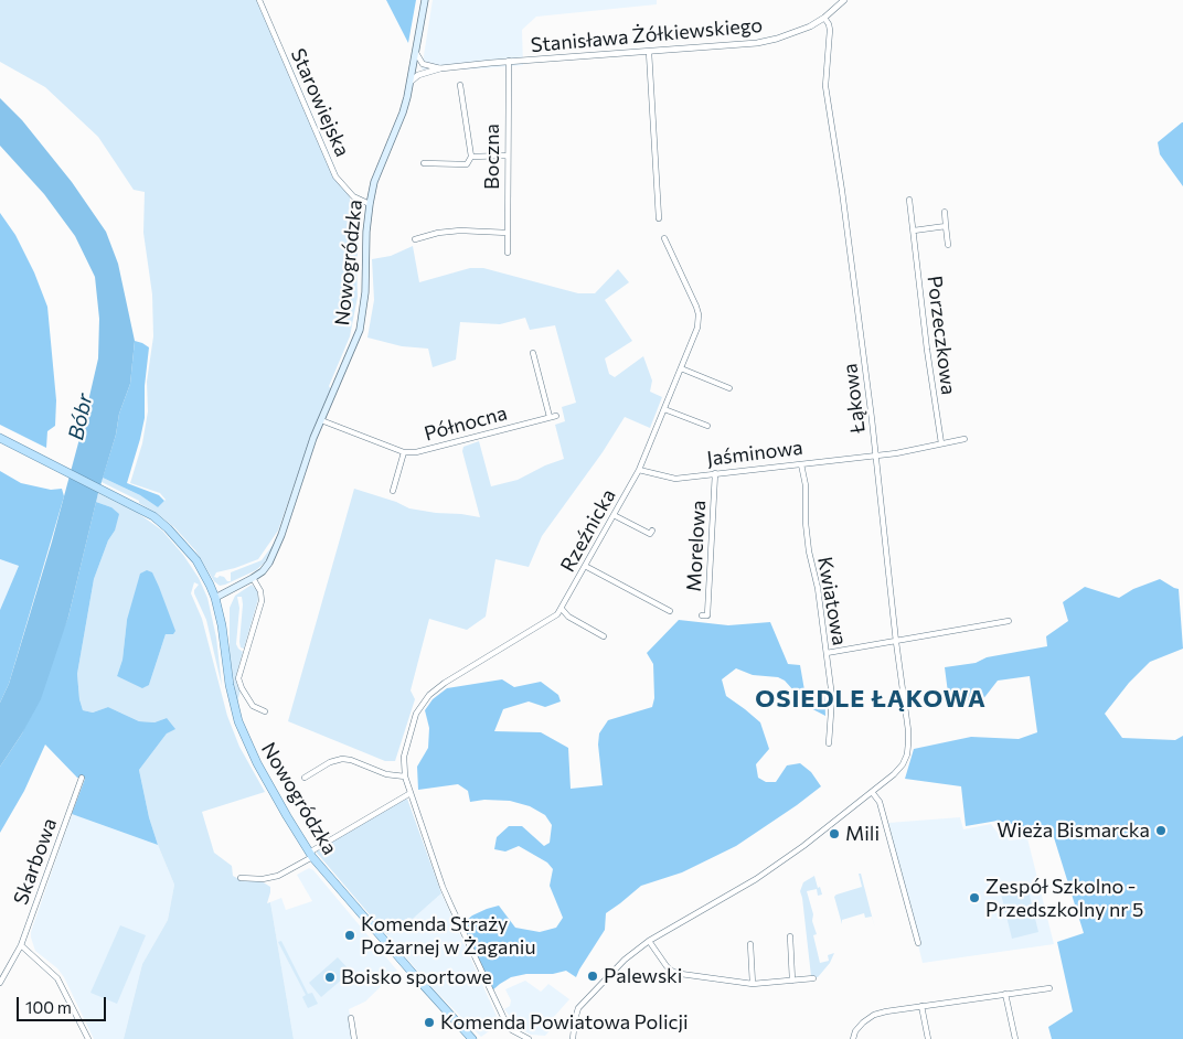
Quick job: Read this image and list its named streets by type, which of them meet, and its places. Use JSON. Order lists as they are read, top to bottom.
{
  "streets": {
    "main road": ["Nowogródzka"],
    "street": [
      "Stanisława Żółkiewskiego",
      "Starowiejska",
      "Boczna",
      "Porzeczkowa",
      "Łąkowa",
      "Północna",
      "Jaśminowa",
      "Rzeźnicka",
      "Morelowa",
      "Kwiatowa",
      "Skarbowa"
    ]
  },
  "crossings": [
    ["Stanisława Żółkiewskiego", "Boczna"],
    ["Stanisława Żółkiewskiego", "Nowogródzka"],
    ["Stanisława Żółkiewskiego", "Łąkowa"],
    ["Starowiejska", "Nowogródzka"],
    ["Nowogródzka", "Północna"],
    ["Porzeczkowa", "Jaśminowa"],
    ["Łąkowa", "Jaśminowa"],
    ["Jaśminowa", "Rzeźnicka"],
    ["Jaśminowa", "Morelowa"],
    ["Jaśminowa", "Kwiatowa"]
  ],
  "districts": ["OSIEDLE ŁĄKOWA"],
  "water": ["Bóbr"],
  "places": [
    "Wieża Bismarcka",
    "Mili",
    "Zespół Szkolno - Przedszkolny nr 5",
    "Komenda Straży Pożarnej w Żaganiu",
    "Palewski",
    "Boisko sportowe",
    "Komenda Powiatowa Policji"
  ],
  "scale_bar": "100 m"
}
